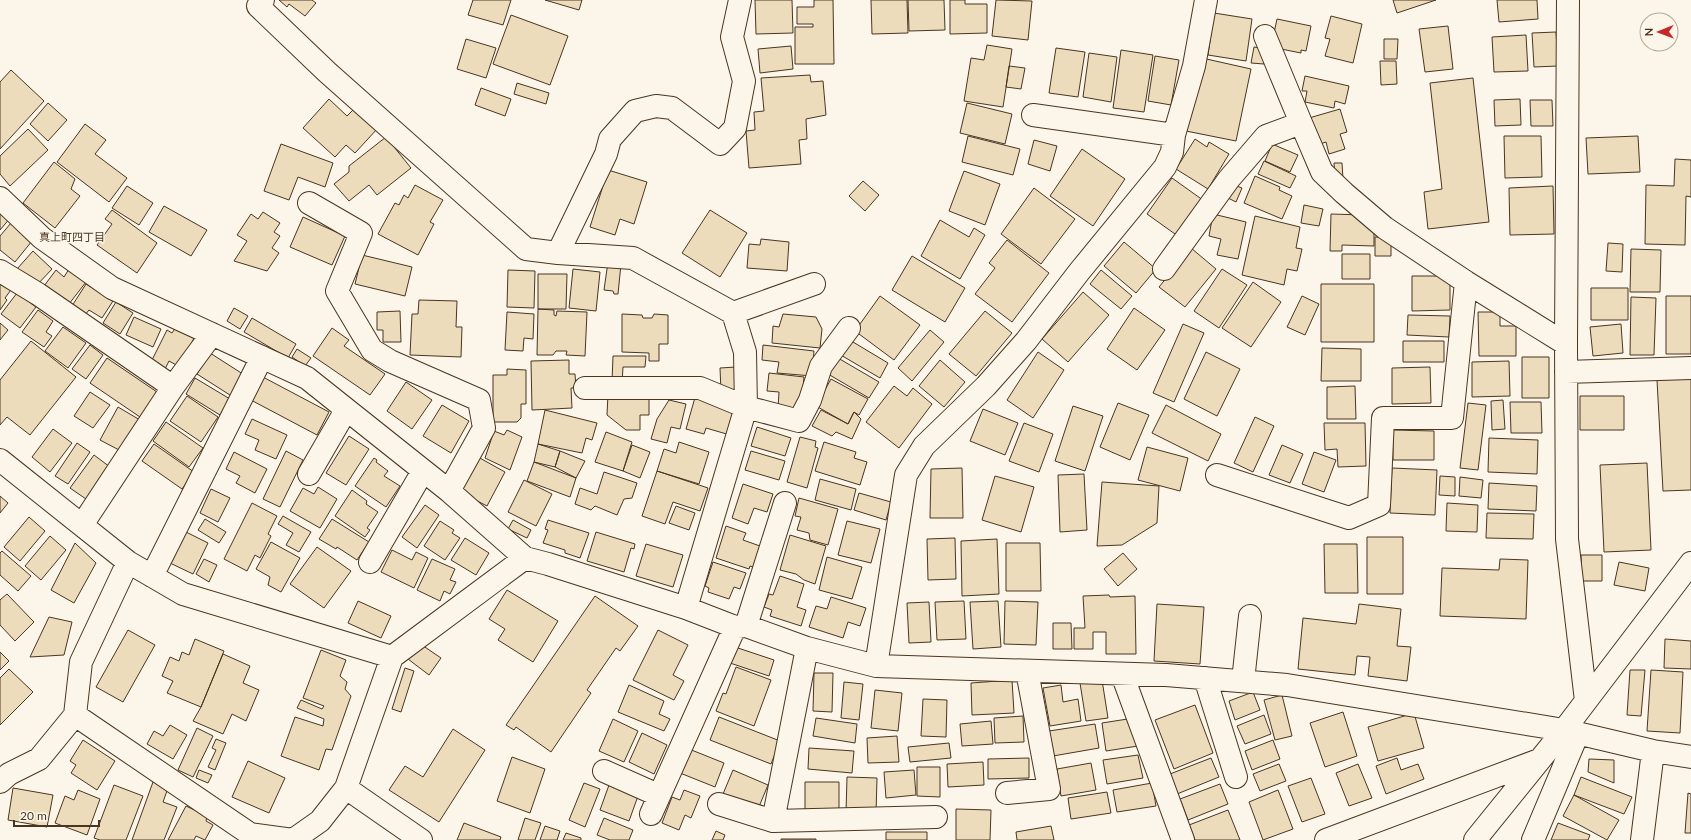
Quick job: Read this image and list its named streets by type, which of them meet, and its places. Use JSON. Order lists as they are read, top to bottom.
{
  "districts": ["真上町四丁目"],
  "scale_bar": "20 m",
  "north": "left"
}
